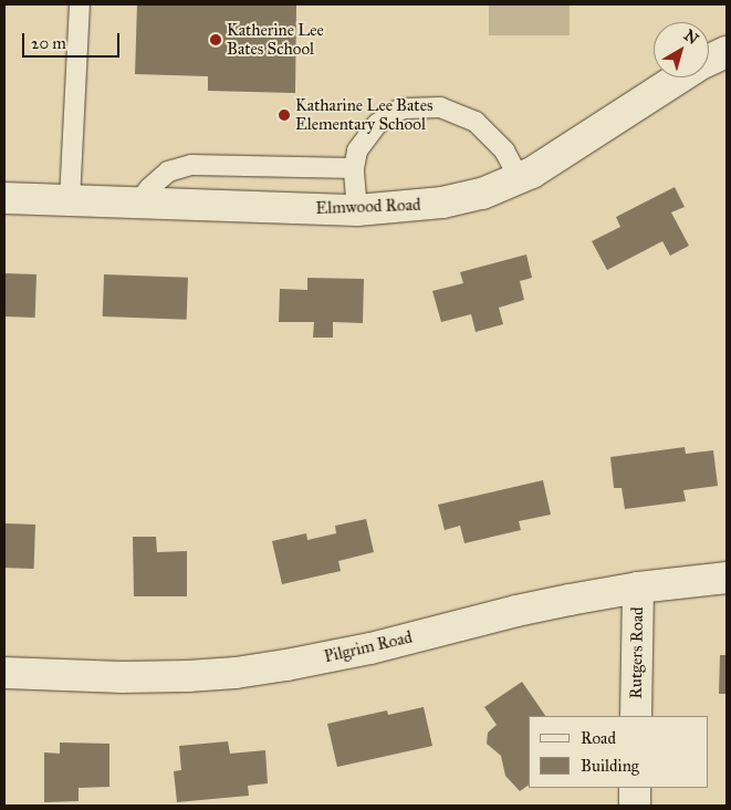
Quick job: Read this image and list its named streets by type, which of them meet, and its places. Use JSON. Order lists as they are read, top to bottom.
{
  "streets": {
    "street": ["Elmwood Road", "Pilgrim Road", "Rutgers Road"]
  },
  "crossings": [
    ["Pilgrim Road", "Rutgers Road"]
  ],
  "places": ["Katherine Lee Bates School", "Katharine Lee Bates Elementary School"],
  "legend": ["Road", "Building"],
  "scale_bar": "20 m",
  "north": "top right"
}
